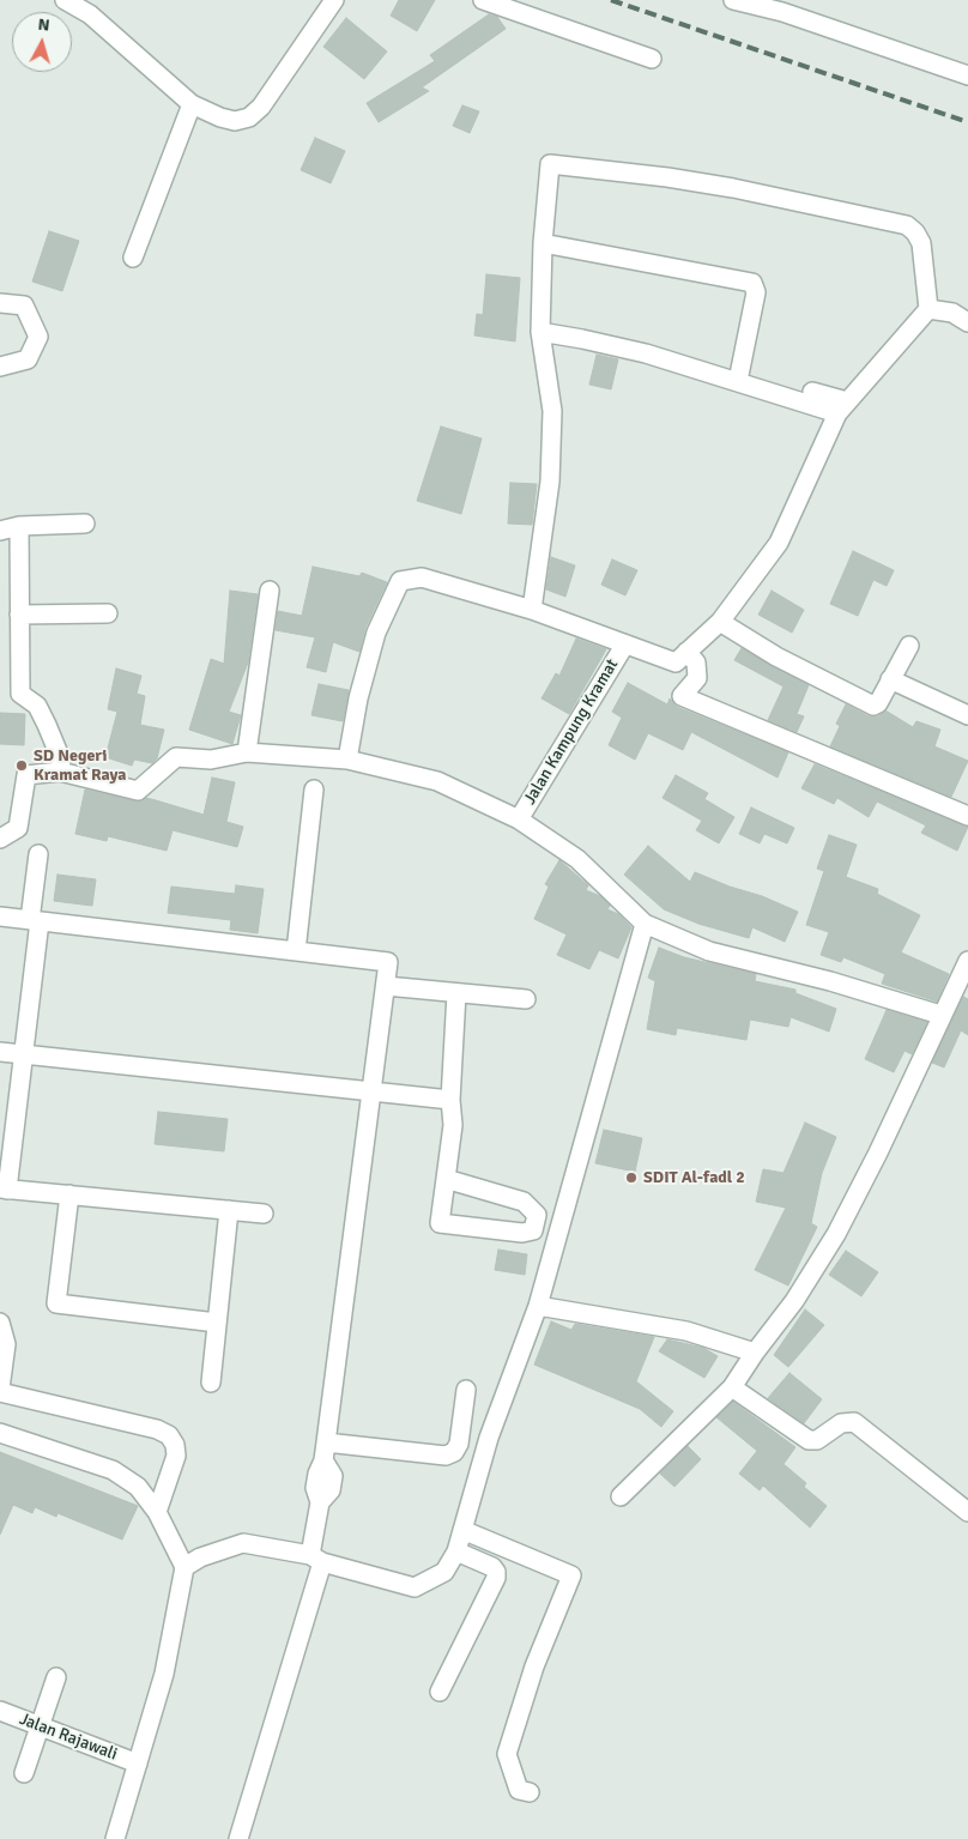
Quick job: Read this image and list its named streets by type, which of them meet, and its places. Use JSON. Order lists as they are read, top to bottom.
{
  "streets": {
    "street": ["Jalan Kampung Kramat", "Jalan Rajawali"]
  },
  "places": ["SD Negeri Kramat Raya", "SDIT Al-fadl 2"],
  "north": "top"
}
